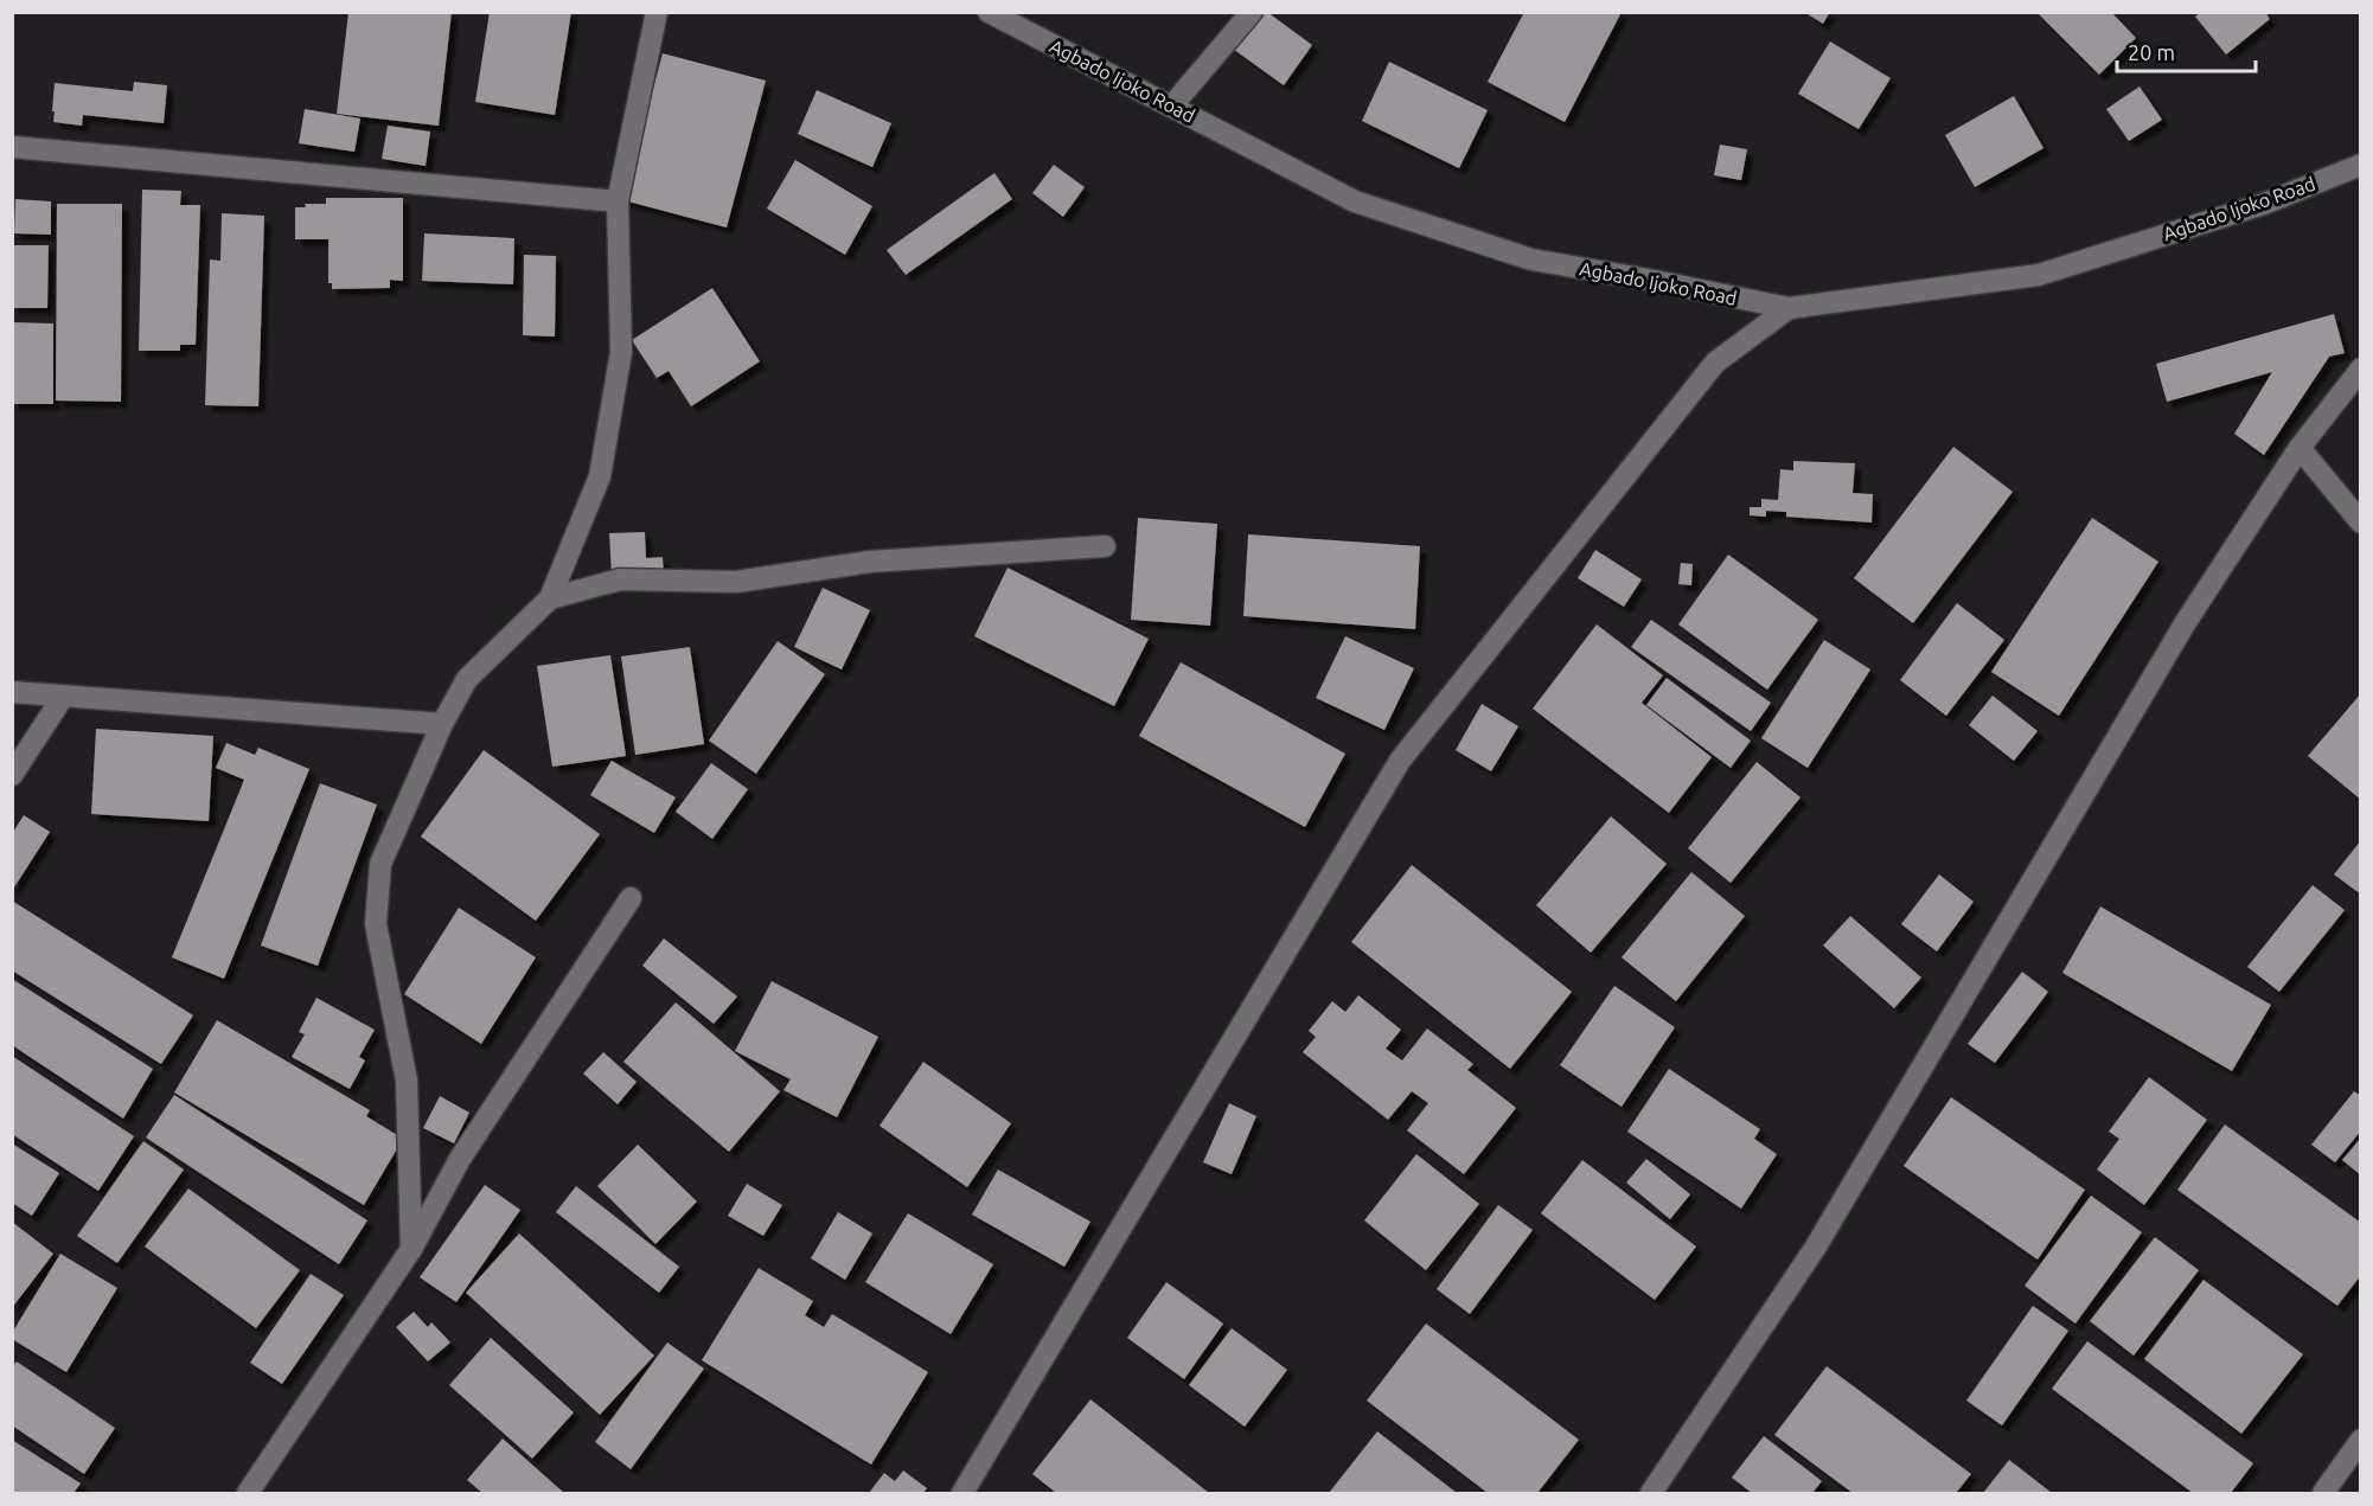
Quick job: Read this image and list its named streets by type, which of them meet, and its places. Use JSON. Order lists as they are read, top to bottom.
{
  "streets": {
    "street": ["Agbado Ijoko Road"]
  },
  "scale_bar": "20 m"
}
